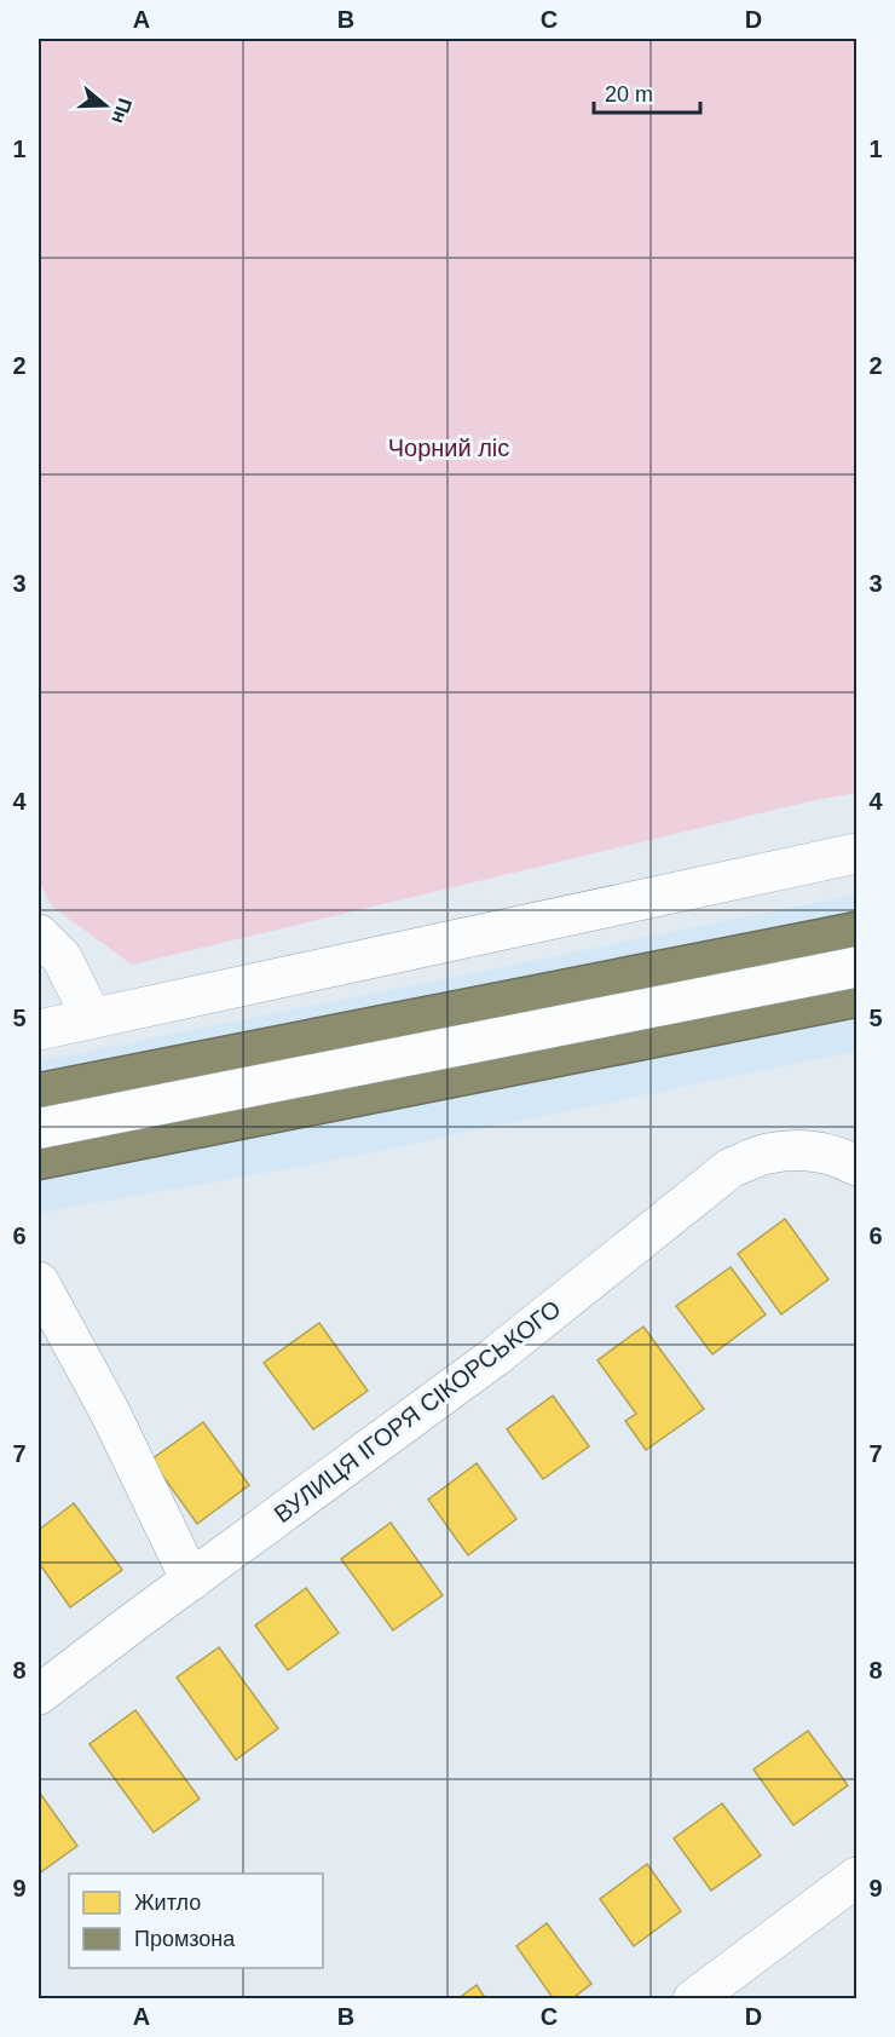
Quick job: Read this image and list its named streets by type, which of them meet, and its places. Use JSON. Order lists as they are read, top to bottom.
{
  "streets": {
    "street": ["ВУЛИЦЯ ІГОРЯ СІКОРСЬКОГО"]
  },
  "parks": ["Чорний ліс"],
  "legend": ["Житло", "Промзона"],
  "scale_bar": "20 m",
  "north": "right",
  "grid": {
    "columns": [
      "A",
      "B",
      "C",
      "D"
    ],
    "rows": [
      "1",
      "2",
      "3",
      "4",
      "5",
      "6",
      "7",
      "8",
      "9"
    ]
  }
}
